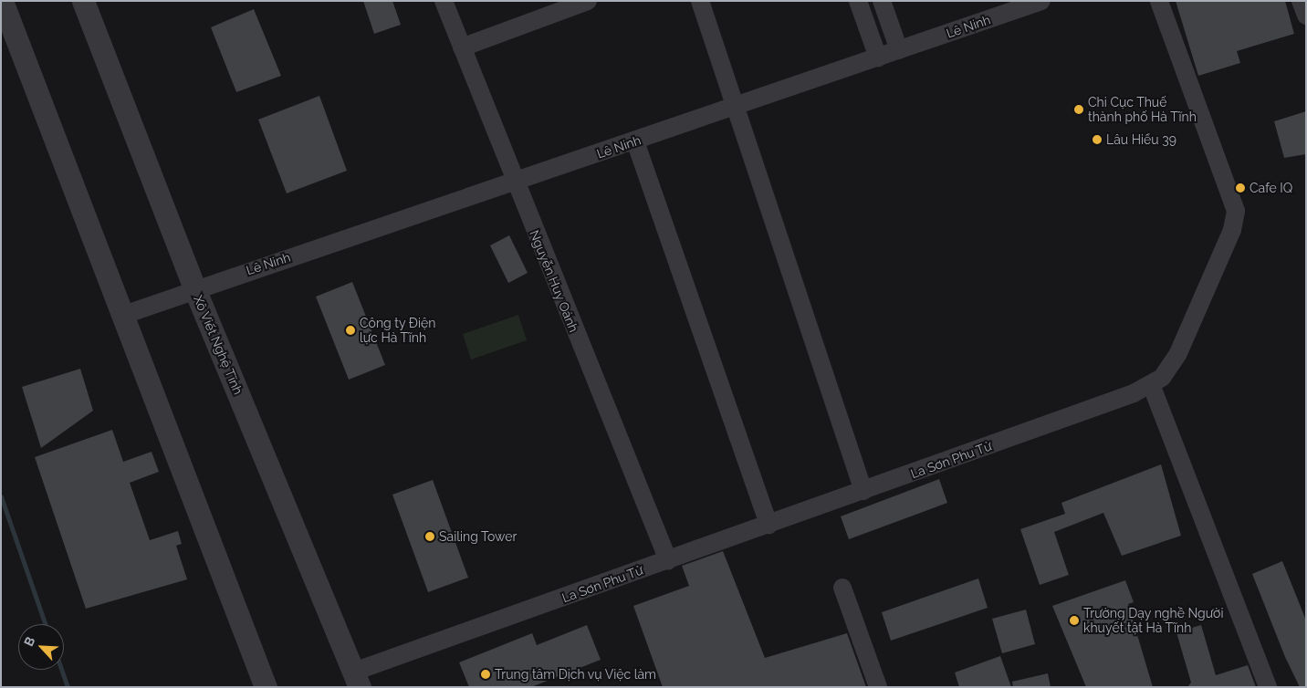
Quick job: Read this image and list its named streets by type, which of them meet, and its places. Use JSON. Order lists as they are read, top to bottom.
{
  "streets": {
    "street": [
      "Lê Ninh",
      "Nguyễn Huy Oánh",
      "Xô Viết Nghệ Tĩnh",
      "La Sơn Phu Tử"
    ]
  },
  "crossings": [
    ["Lê Ninh", "Nguyễn Huy Oánh"],
    ["Lê Ninh", "Xô Viết Nghệ Tĩnh"],
    ["Nguyễn Huy Oánh", "La Sơn Phu Tử"],
    ["Xô Viết Nghệ Tĩnh", "La Sơn Phu Tử"]
  ],
  "places": [
    "Chi Cục Thuế thành phố Hà Tĩnh",
    "Lâu Hiểu 39",
    "Cafe IQ",
    "Công ty Điện lực Hà Tĩnh",
    "Sailing Tower",
    "Trường Dạy nghề Người khuyết tật Hà Tĩnh",
    "Trung tâm Dịch vụ Việc làm"
  ],
  "north": "top left"
}
